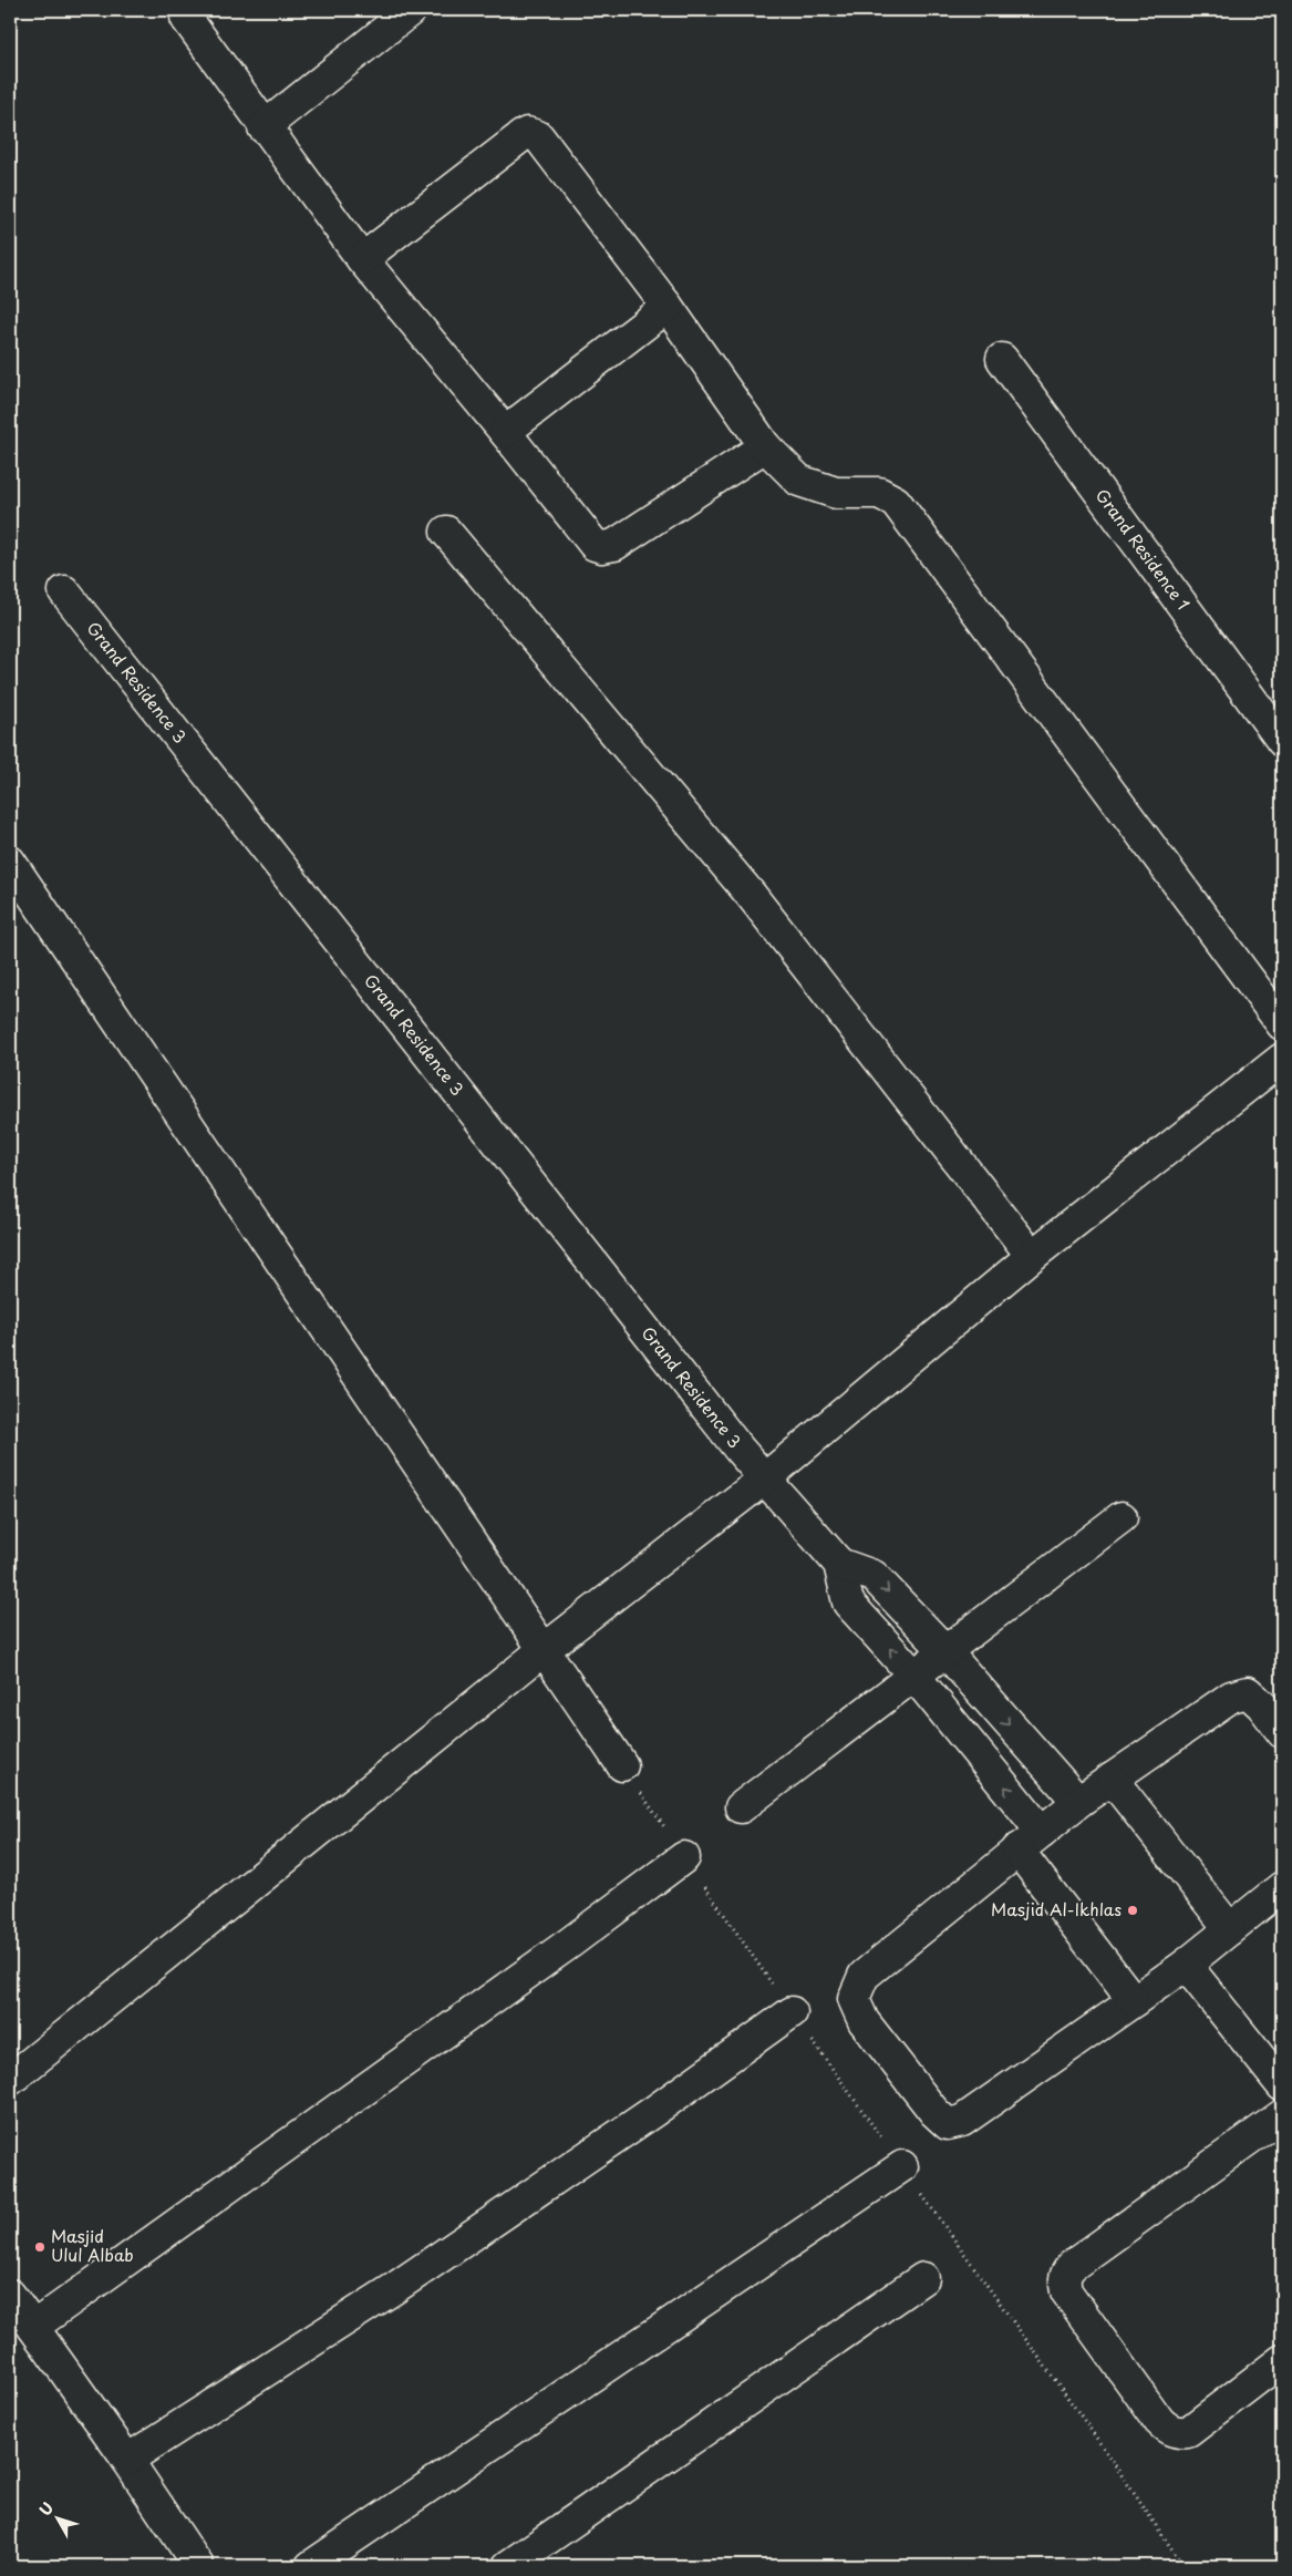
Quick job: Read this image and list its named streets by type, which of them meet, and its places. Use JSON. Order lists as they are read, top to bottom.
{
  "streets": {
    "street": ["Grand Residence 1", "Grand Residence 3"]
  },
  "places": ["Masjid Al-Ikhlas", "Masjid Ulul Albab"],
  "north": "top left"
}
